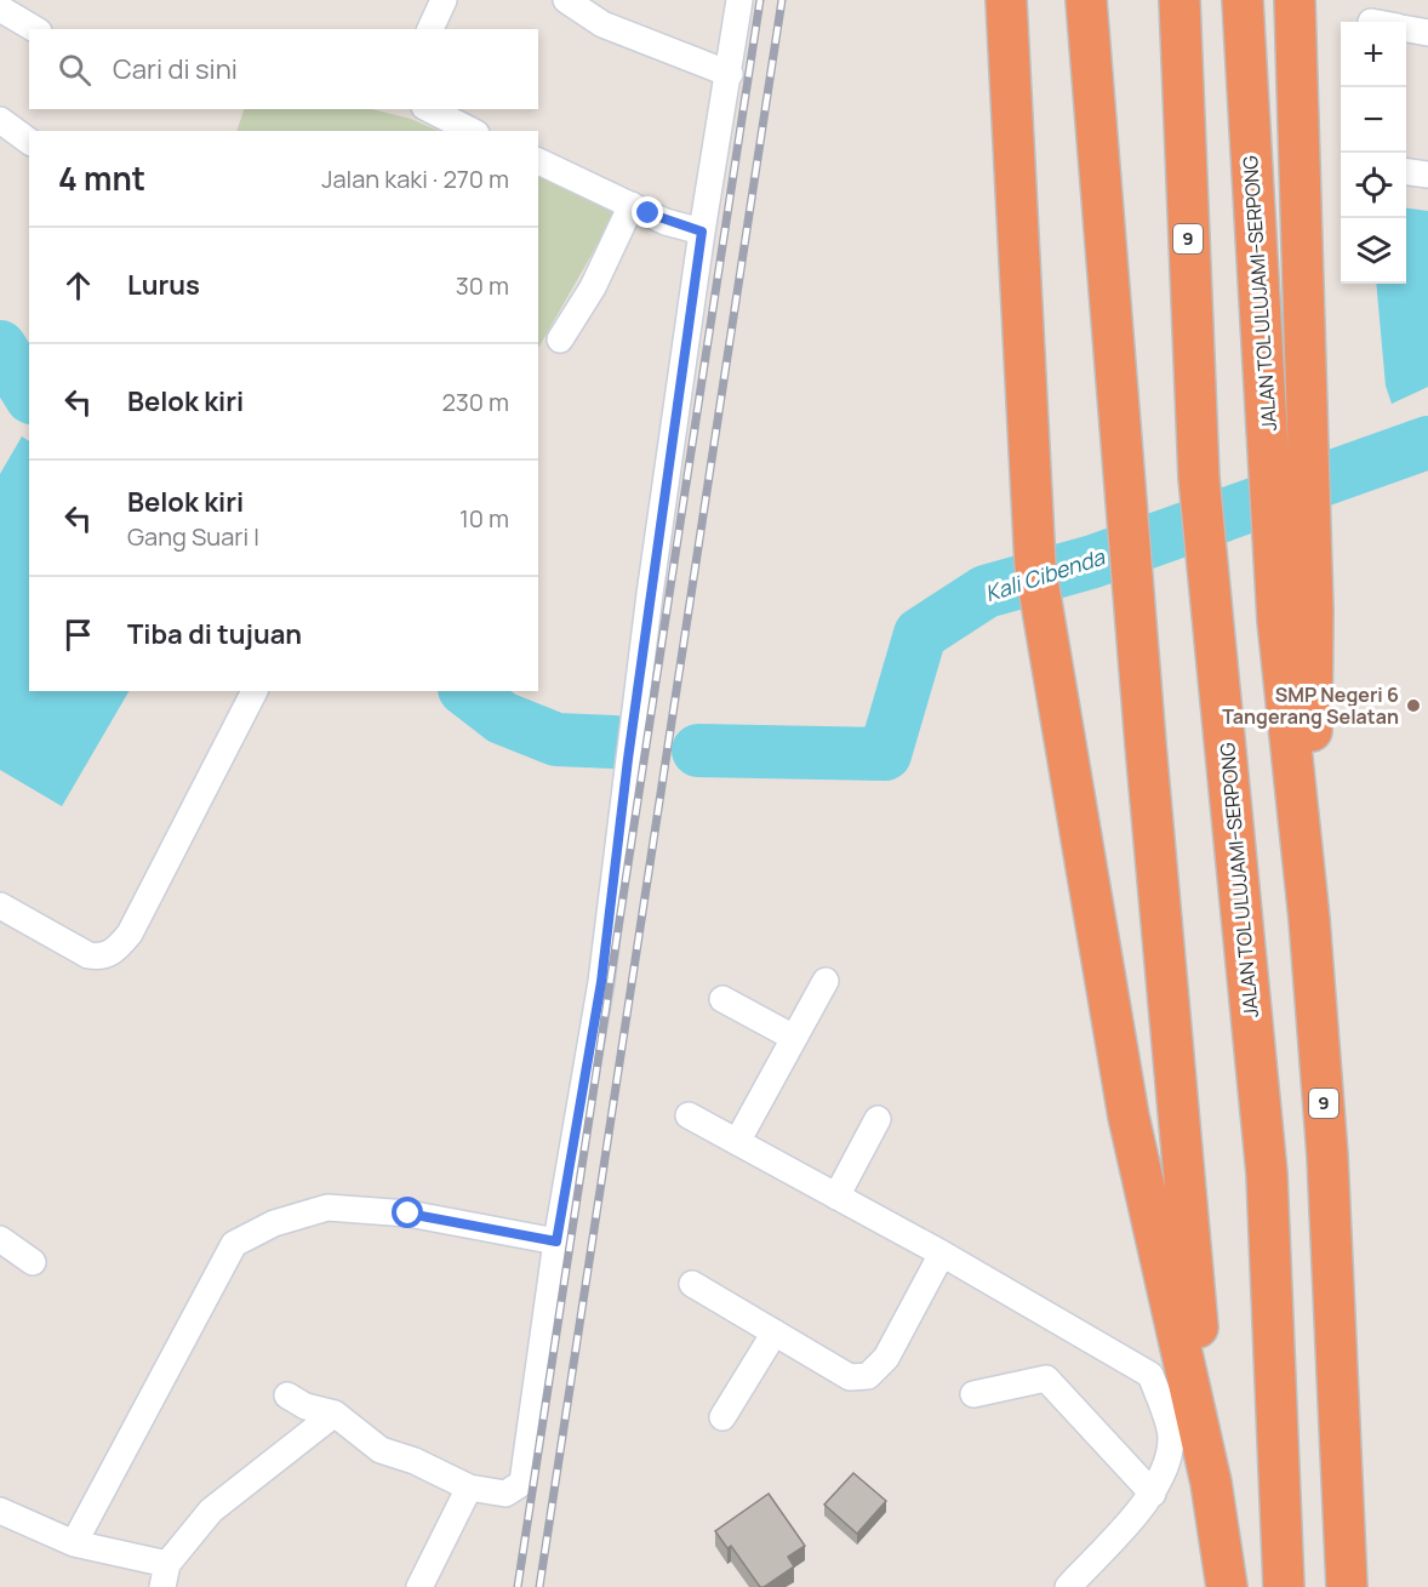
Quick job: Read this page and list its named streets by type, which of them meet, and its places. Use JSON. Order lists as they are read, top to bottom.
{
  "streets": {
    "highway": ["9", "JALAN TOL ULUJAMI–SERPONG"]
  },
  "water": ["Kali Cibenda"],
  "places": ["SMP Negeri 6 Tangerang Selatan"],
  "page": {
    "map_buttons": ["+", "−"],
    "search": "Cari di sini",
    "heading": ["4 mnt", "Jalan kaki · 270 m"],
    "list": [
      ["Lurus", "30 m"],
      ["Belok kiri", "230 m"],
      ["Belok kiri", "Gang Suari I", "10 m"],
      "Tiba di tujuan"
    ]
  }
}
